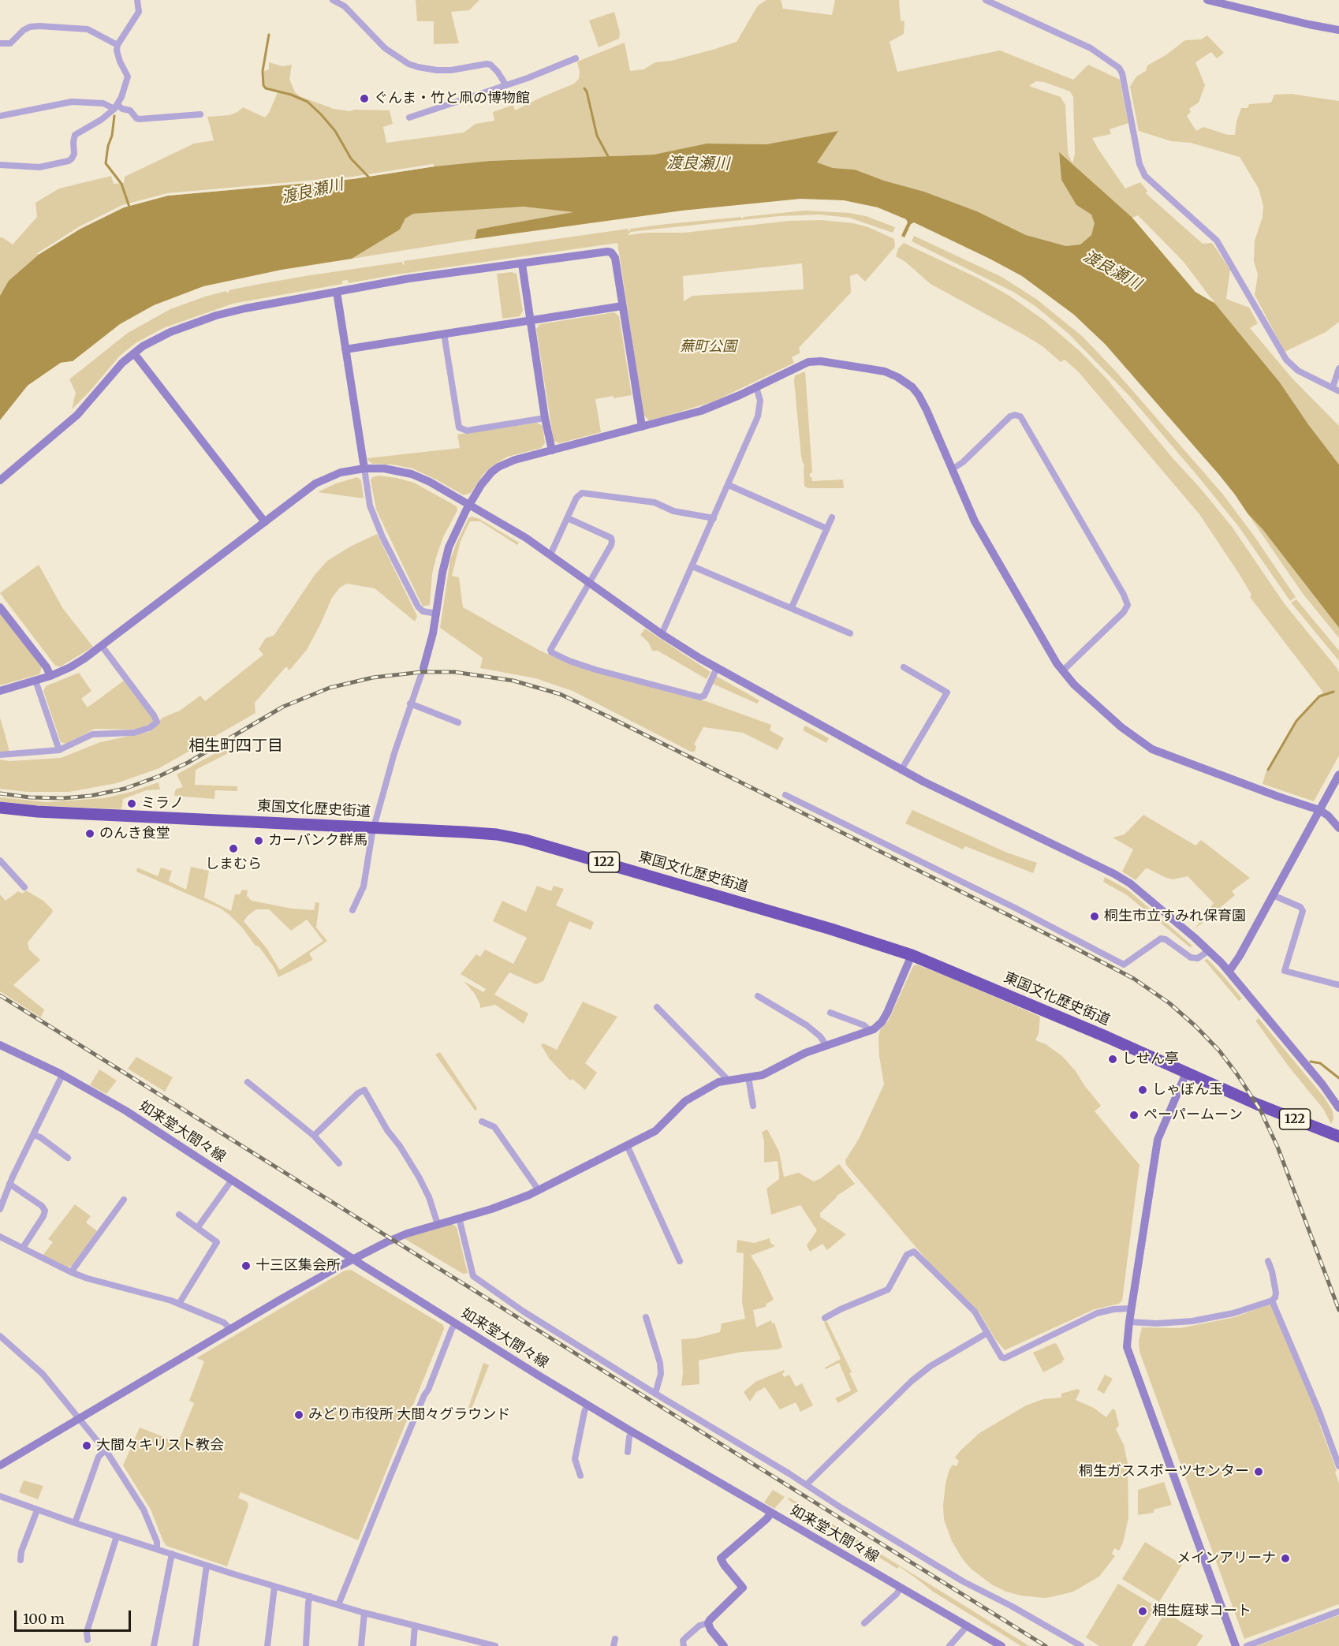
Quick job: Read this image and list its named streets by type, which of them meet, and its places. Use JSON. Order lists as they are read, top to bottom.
{
  "streets": {
    "highway": ["東国文化歴史街道", "122"],
    "street": ["如来堂大間々線"]
  },
  "districts": ["相生町四丁目"],
  "water": ["渡良瀬川"],
  "parks": ["蕪町公園"],
  "places": [
    "ぐんま・竹と凧の博物館",
    "ミラノ",
    "のんき食堂",
    "カーバンク群馬",
    "しまむら",
    "桐生市立すみれ保育園",
    "しせん亭",
    "しゃぼん玉",
    "ペーパームーン",
    "十三区集会所",
    "みどり市役所 大間々グラウンド",
    "大間々キリスト教会",
    "桐生ガススポーツセンター",
    "メインアリーナ",
    "相生庭球コート"
  ],
  "scale_bar": "100 m"
}
